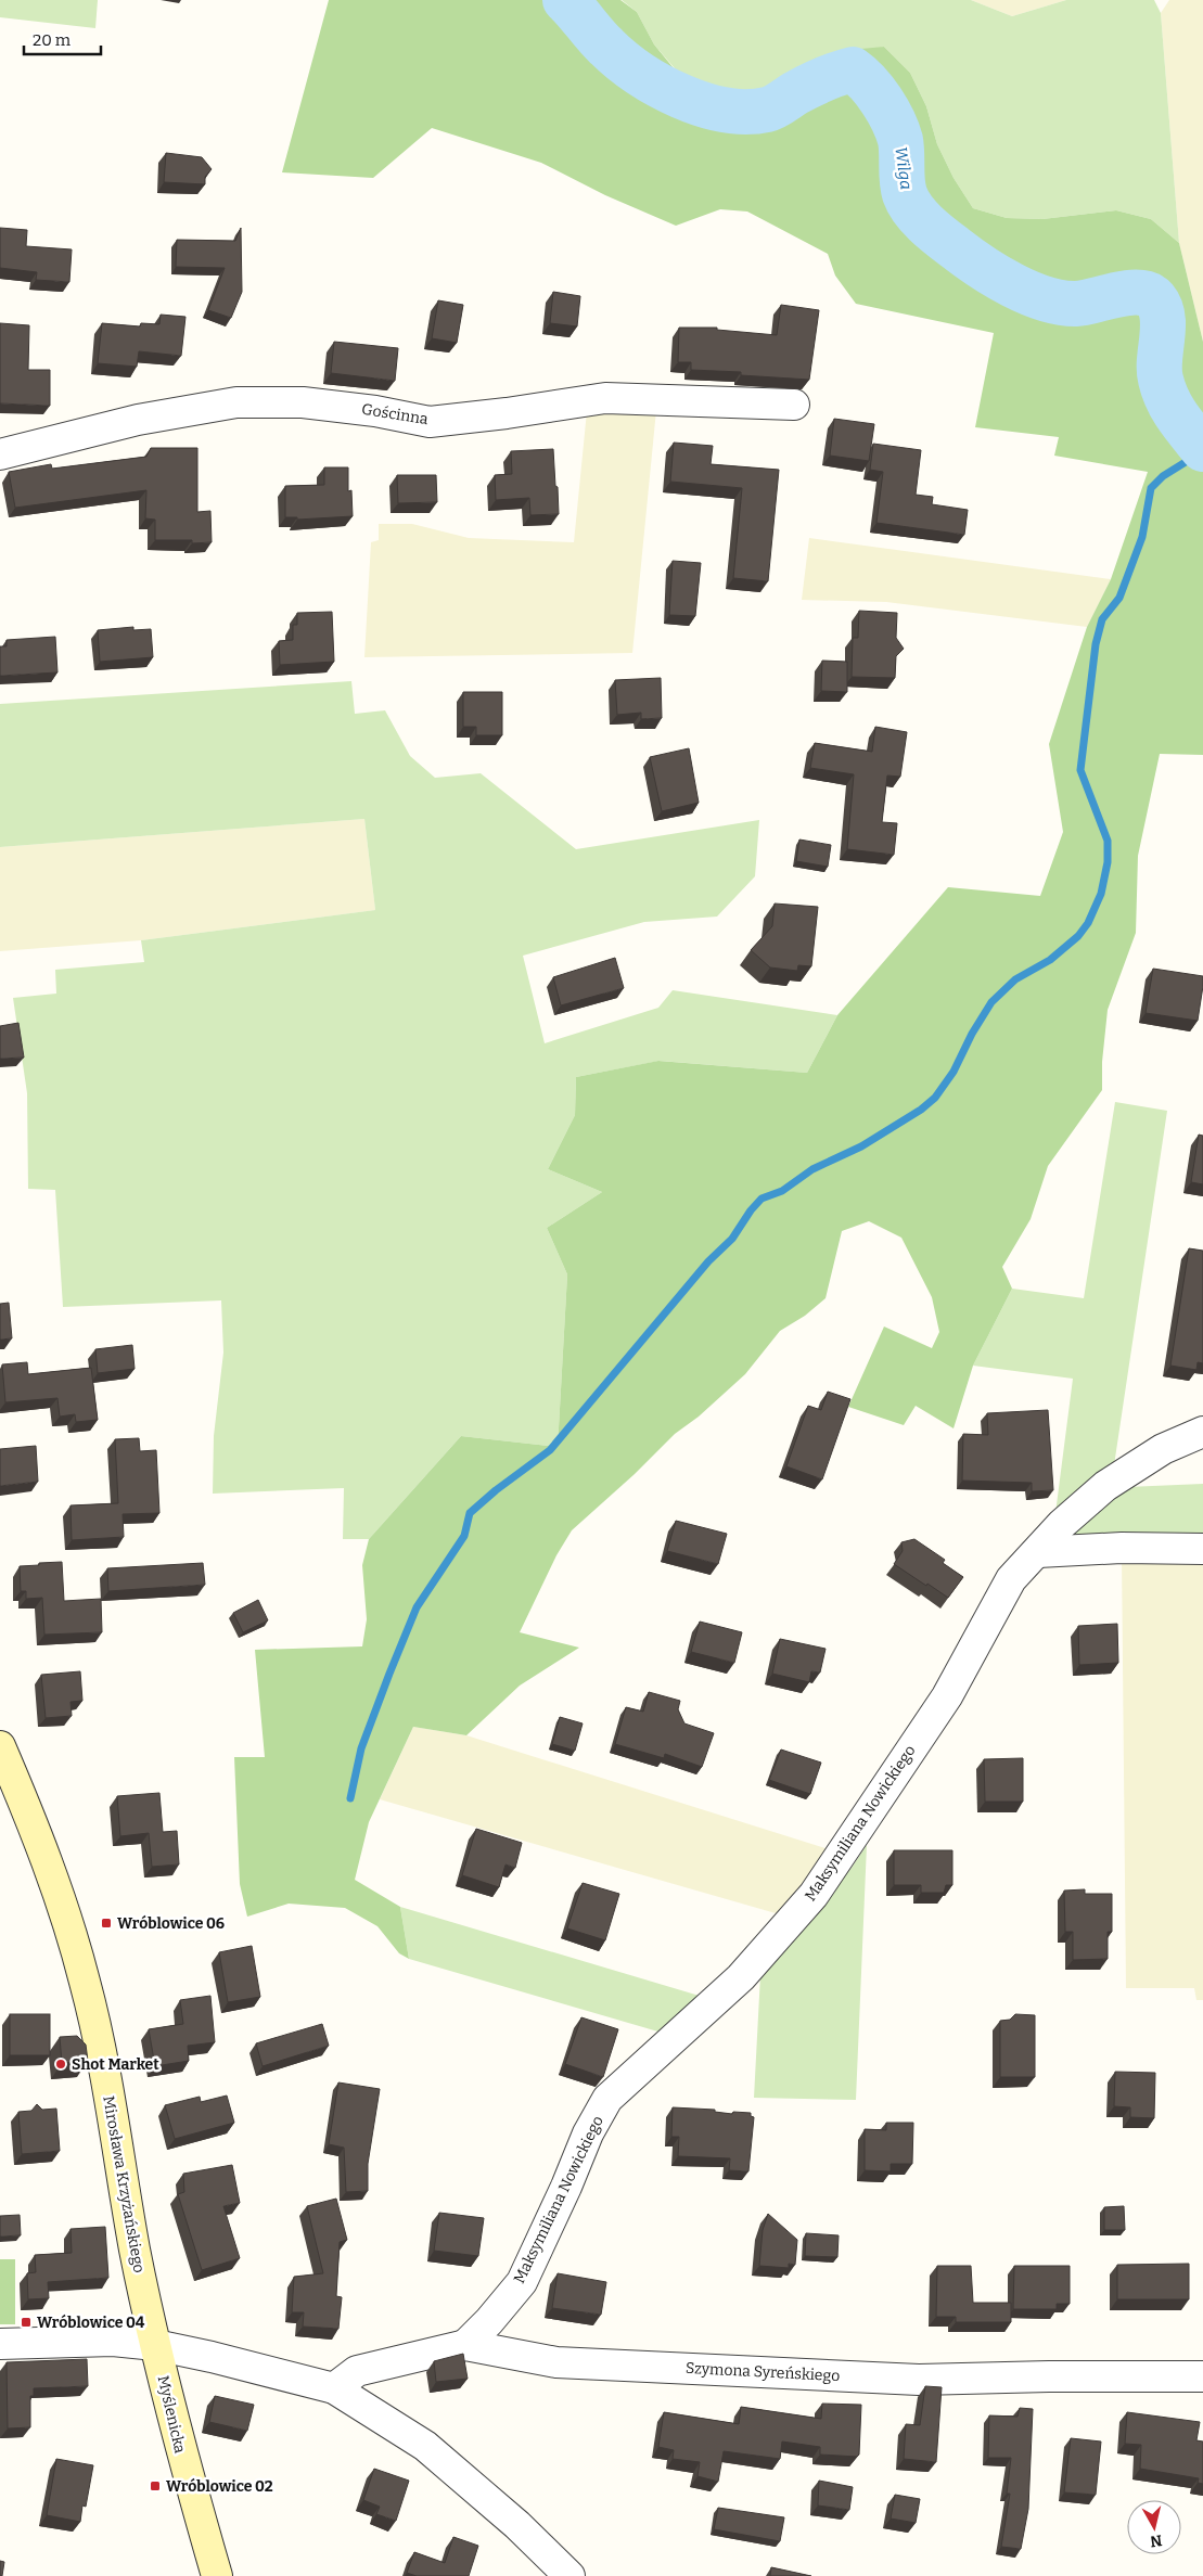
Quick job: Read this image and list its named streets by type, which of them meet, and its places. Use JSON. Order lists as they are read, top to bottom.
{
  "streets": {
    "street": [
      "Gościnna",
      "Maksymiliana Nowickiego",
      "Mirosława Krzyżańskiego",
      "Szymona Syreńskiego",
      "Myślenicka"
    ]
  },
  "crossings": [
    ["Maksymiliana Nowickiego", "Szymona Syreńskiego"],
    ["Mirosława Krzyżańskiego", "Myślenicka"]
  ],
  "water": ["Wilga"],
  "places": {
    "transit": ["Wróblowice 06", "Wróblowice 04", "Wróblowice 02"],
    "other": ["Shot Market"]
  },
  "scale_bar": "20 m",
  "north": "bottom"
}
